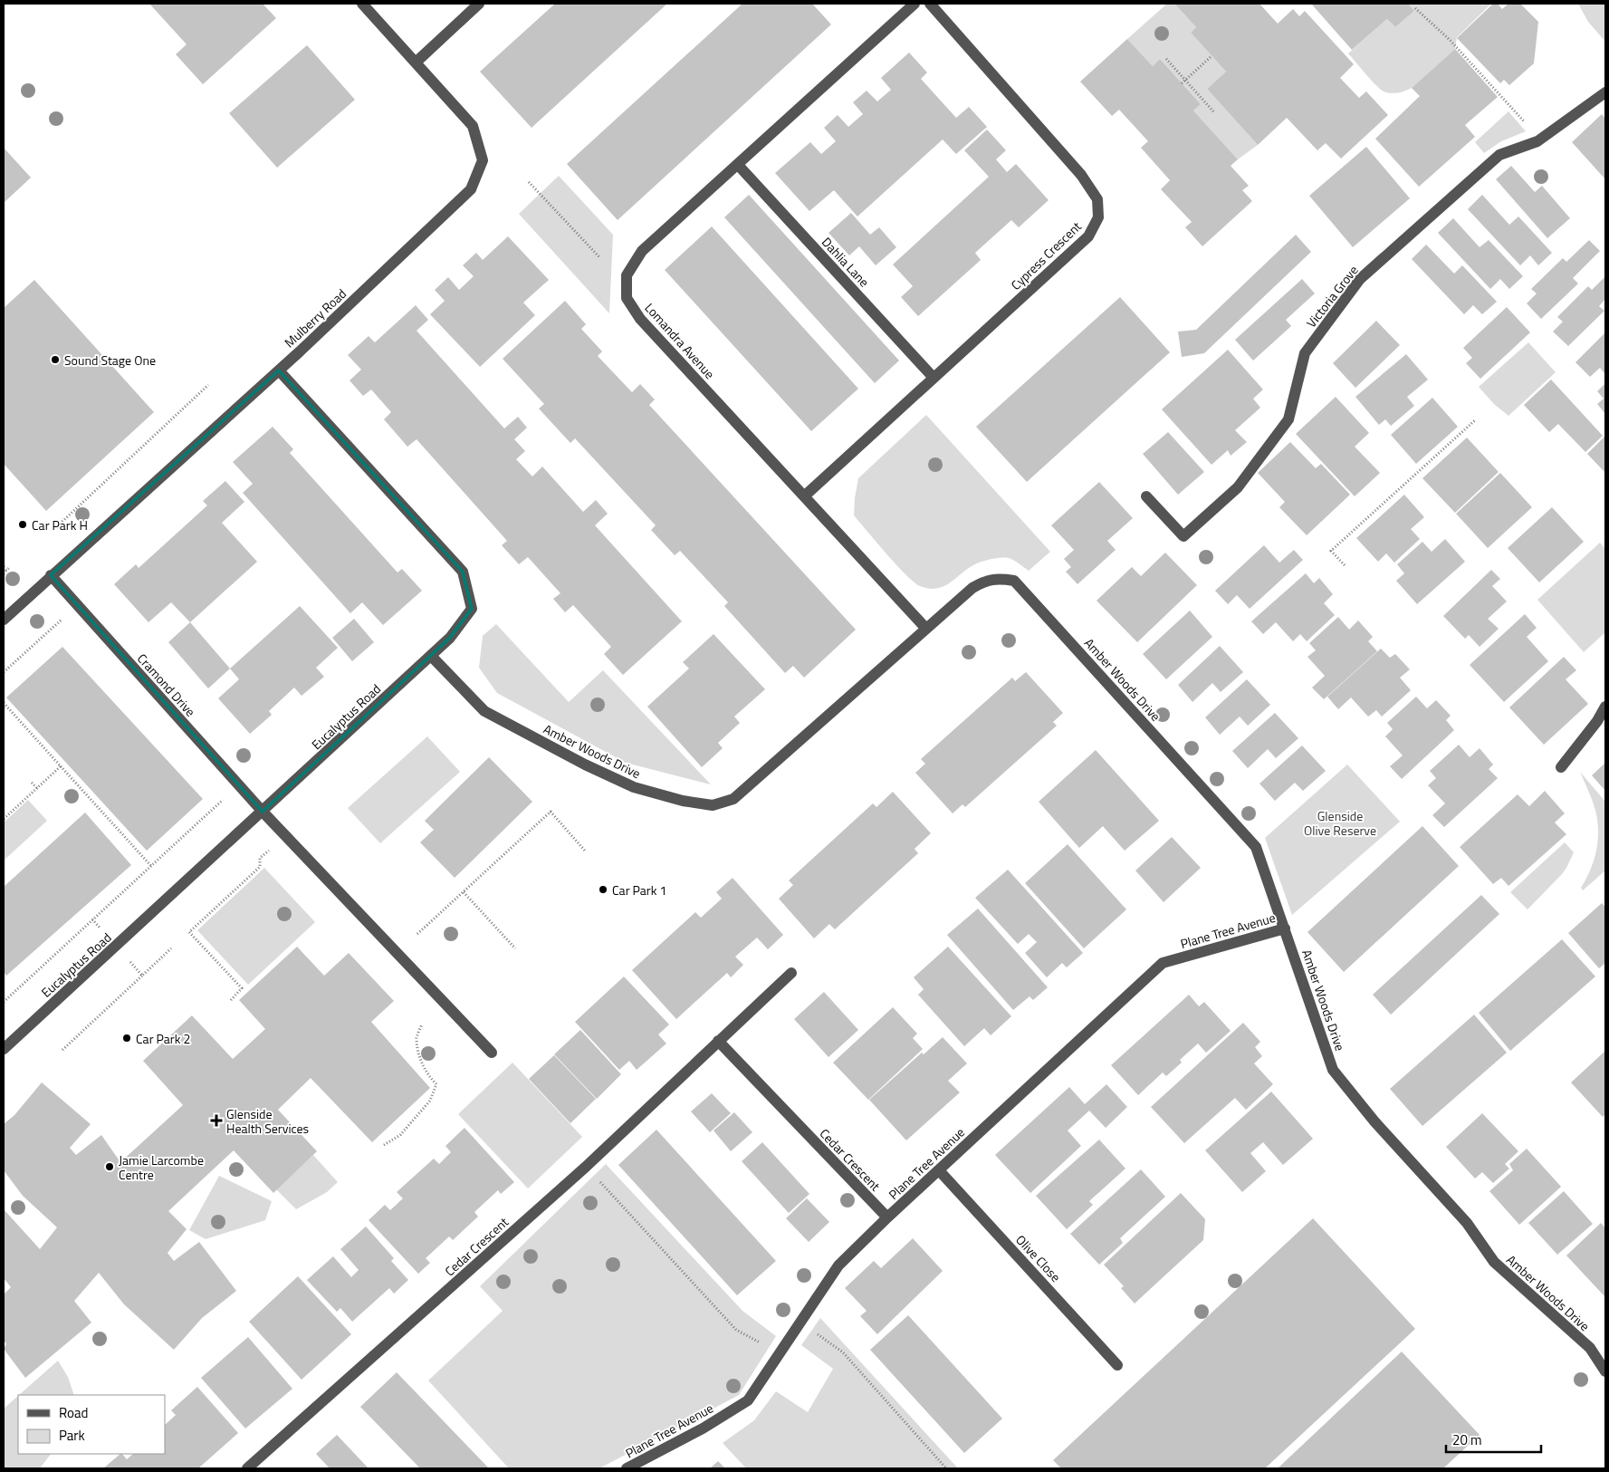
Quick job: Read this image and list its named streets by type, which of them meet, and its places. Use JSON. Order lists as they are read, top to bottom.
{
  "streets": {
    "street": [
      "Cypress Crescent",
      "Dahlia Lane",
      "Victoria Grove",
      "Mulberry Road",
      "Lomandra Avenue",
      "Amber Woods Drive",
      "Cramond Drive",
      "Eucalyptus Road",
      "Plane Tree Avenue",
      "Cedar Crescent",
      "Olive Close"
    ]
  },
  "crossings": [
    ["Cypress Crescent", "Dahlia Lane"],
    ["Cypress Crescent", "Lomandra Avenue"],
    ["Dahlia Lane", "Lomandra Avenue"],
    ["Mulberry Road", "Cramond Drive"],
    ["Mulberry Road", "Eucalyptus Road"],
    ["Lomandra Avenue", "Amber Woods Drive"],
    ["Amber Woods Drive", "Eucalyptus Road"],
    ["Amber Woods Drive", "Plane Tree Avenue"],
    ["Cramond Drive", "Eucalyptus Road"],
    ["Plane Tree Avenue", "Cedar Crescent"],
    ["Plane Tree Avenue", "Olive Close"]
  ],
  "parks": ["Glenside Olive Reserve"],
  "places": {
    "other": [
      "Sound Stage One",
      "Car Park H",
      "Car Park 1",
      "Car Park 2",
      "Jamie Larcombe Centre"
    ],
    "health": ["Glenside Health Services"]
  },
  "legend": ["Road", "Park"],
  "scale_bar": "20 m"
}
